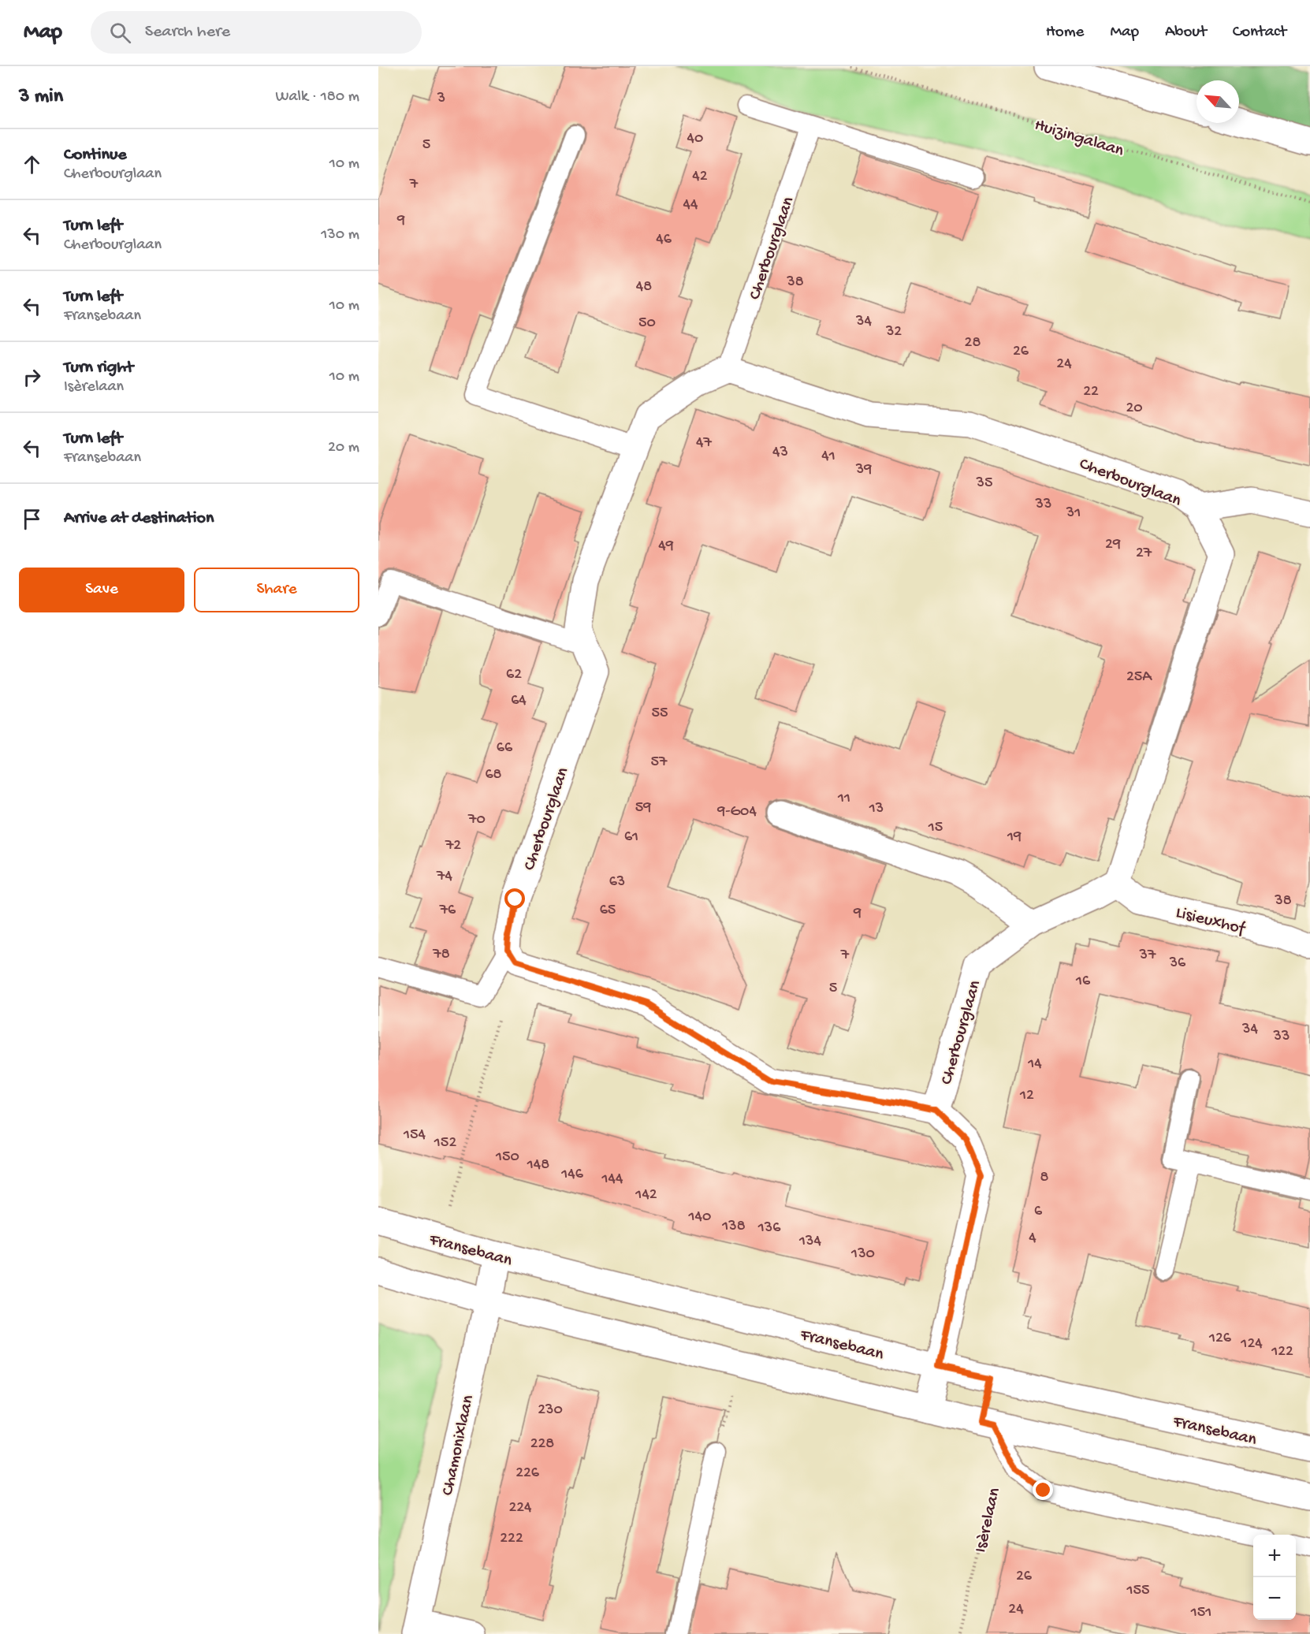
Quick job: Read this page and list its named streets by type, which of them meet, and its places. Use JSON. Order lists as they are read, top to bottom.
{
  "streets": {
    "street": [
      "Cherbourglaan",
      "Lisieuxhof",
      "Fransebaan",
      "Chamonixlaan"
    ],
    "path": ["Huizingalaan", "Isèrelaan"]
  },
  "crossings": [
    ["Cherbourglaan", "Lisieuxhof"],
    ["Fransebaan", "Chamonixlaan"]
  ],
  "house_numbers": [
    "3",
    "40",
    "5",
    "42",
    "7",
    "44",
    "9",
    "46",
    "38",
    "48",
    "34",
    "50",
    "32",
    "28",
    "26",
    "24",
    "22",
    "20",
    "47",
    "43",
    "41",
    "39",
    "35",
    "33",
    "31",
    "29",
    "49",
    "27",
    "62",
    "25A",
    "64",
    "55",
    "66",
    "57",
    "68",
    "11",
    "59",
    "13",
    "9-G04",
    "70",
    "15",
    "61",
    "19",
    "72",
    "74",
    "63",
    "38",
    "76",
    "65",
    "9",
    "78",
    "7",
    "37",
    "36",
    "16",
    "5",
    "34",
    "33",
    "14",
    "12",
    "154",
    "152",
    "150",
    "148",
    "146",
    "8",
    "144",
    "142",
    "6",
    "140",
    "138",
    "136",
    "4",
    "134",
    "130",
    "126",
    "124",
    "122",
    "230",
    "228",
    "226",
    "224",
    "222",
    "26",
    "155",
    "24",
    "151"
  ],
  "north": "top left",
  "page": {
    "header": "Map",
    "search": "Search here",
    "nav": [
      "Home",
      "Map",
      "About",
      "Contact"
    ],
    "heading": ["3 min", "Walk · 180 m"],
    "list": [
      ["Continue", "Cherbourglaan", "10 m"],
      ["Turn left", "Cherbourglaan", "130 m"],
      ["Turn left", "Fransebaan", "10 m"],
      ["Turn right", "Isèrelaan", "10 m"],
      ["Turn left", "Fransebaan", "20 m"],
      "Arrive at destination"
    ],
    "buttons": ["Save", "Share"],
    "map_buttons": ["+", "−"]
  }
}
